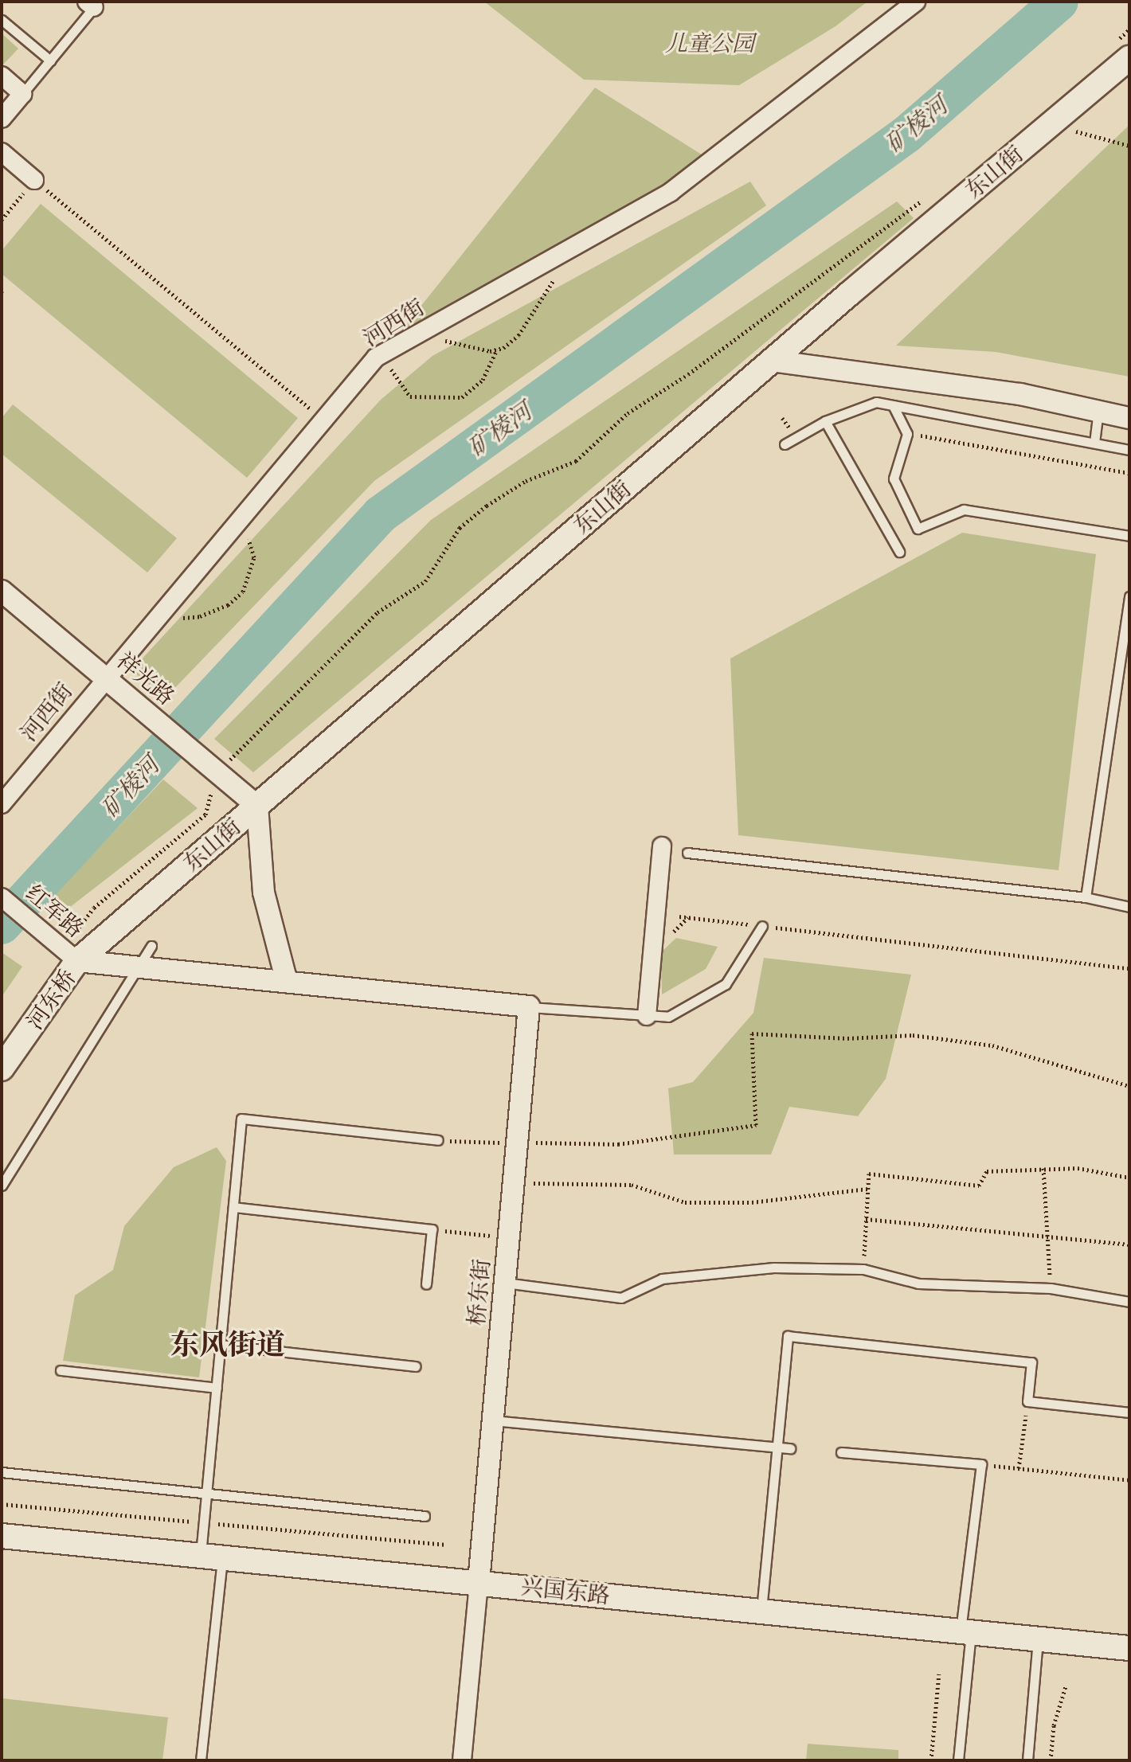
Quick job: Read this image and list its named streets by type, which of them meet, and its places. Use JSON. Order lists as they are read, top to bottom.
{
  "streets": {
    "main road": ["东山街", "河东桥", "兴国东路"],
    "street": [
      "河西街",
      "祥光路",
      "红军路",
      "桥东街"
    ]
  },
  "crossings": [
    ["东山街", "祥光路"],
    ["东山街", "红军路"],
    ["东山街", "河东桥"],
    ["河西街", "祥光路"],
    ["红军路", "河东桥"],
    ["桥东街", "兴国东路"]
  ],
  "districts": ["东风街道"],
  "water": ["矿棱河"],
  "parks": ["儿童公园"]
}
